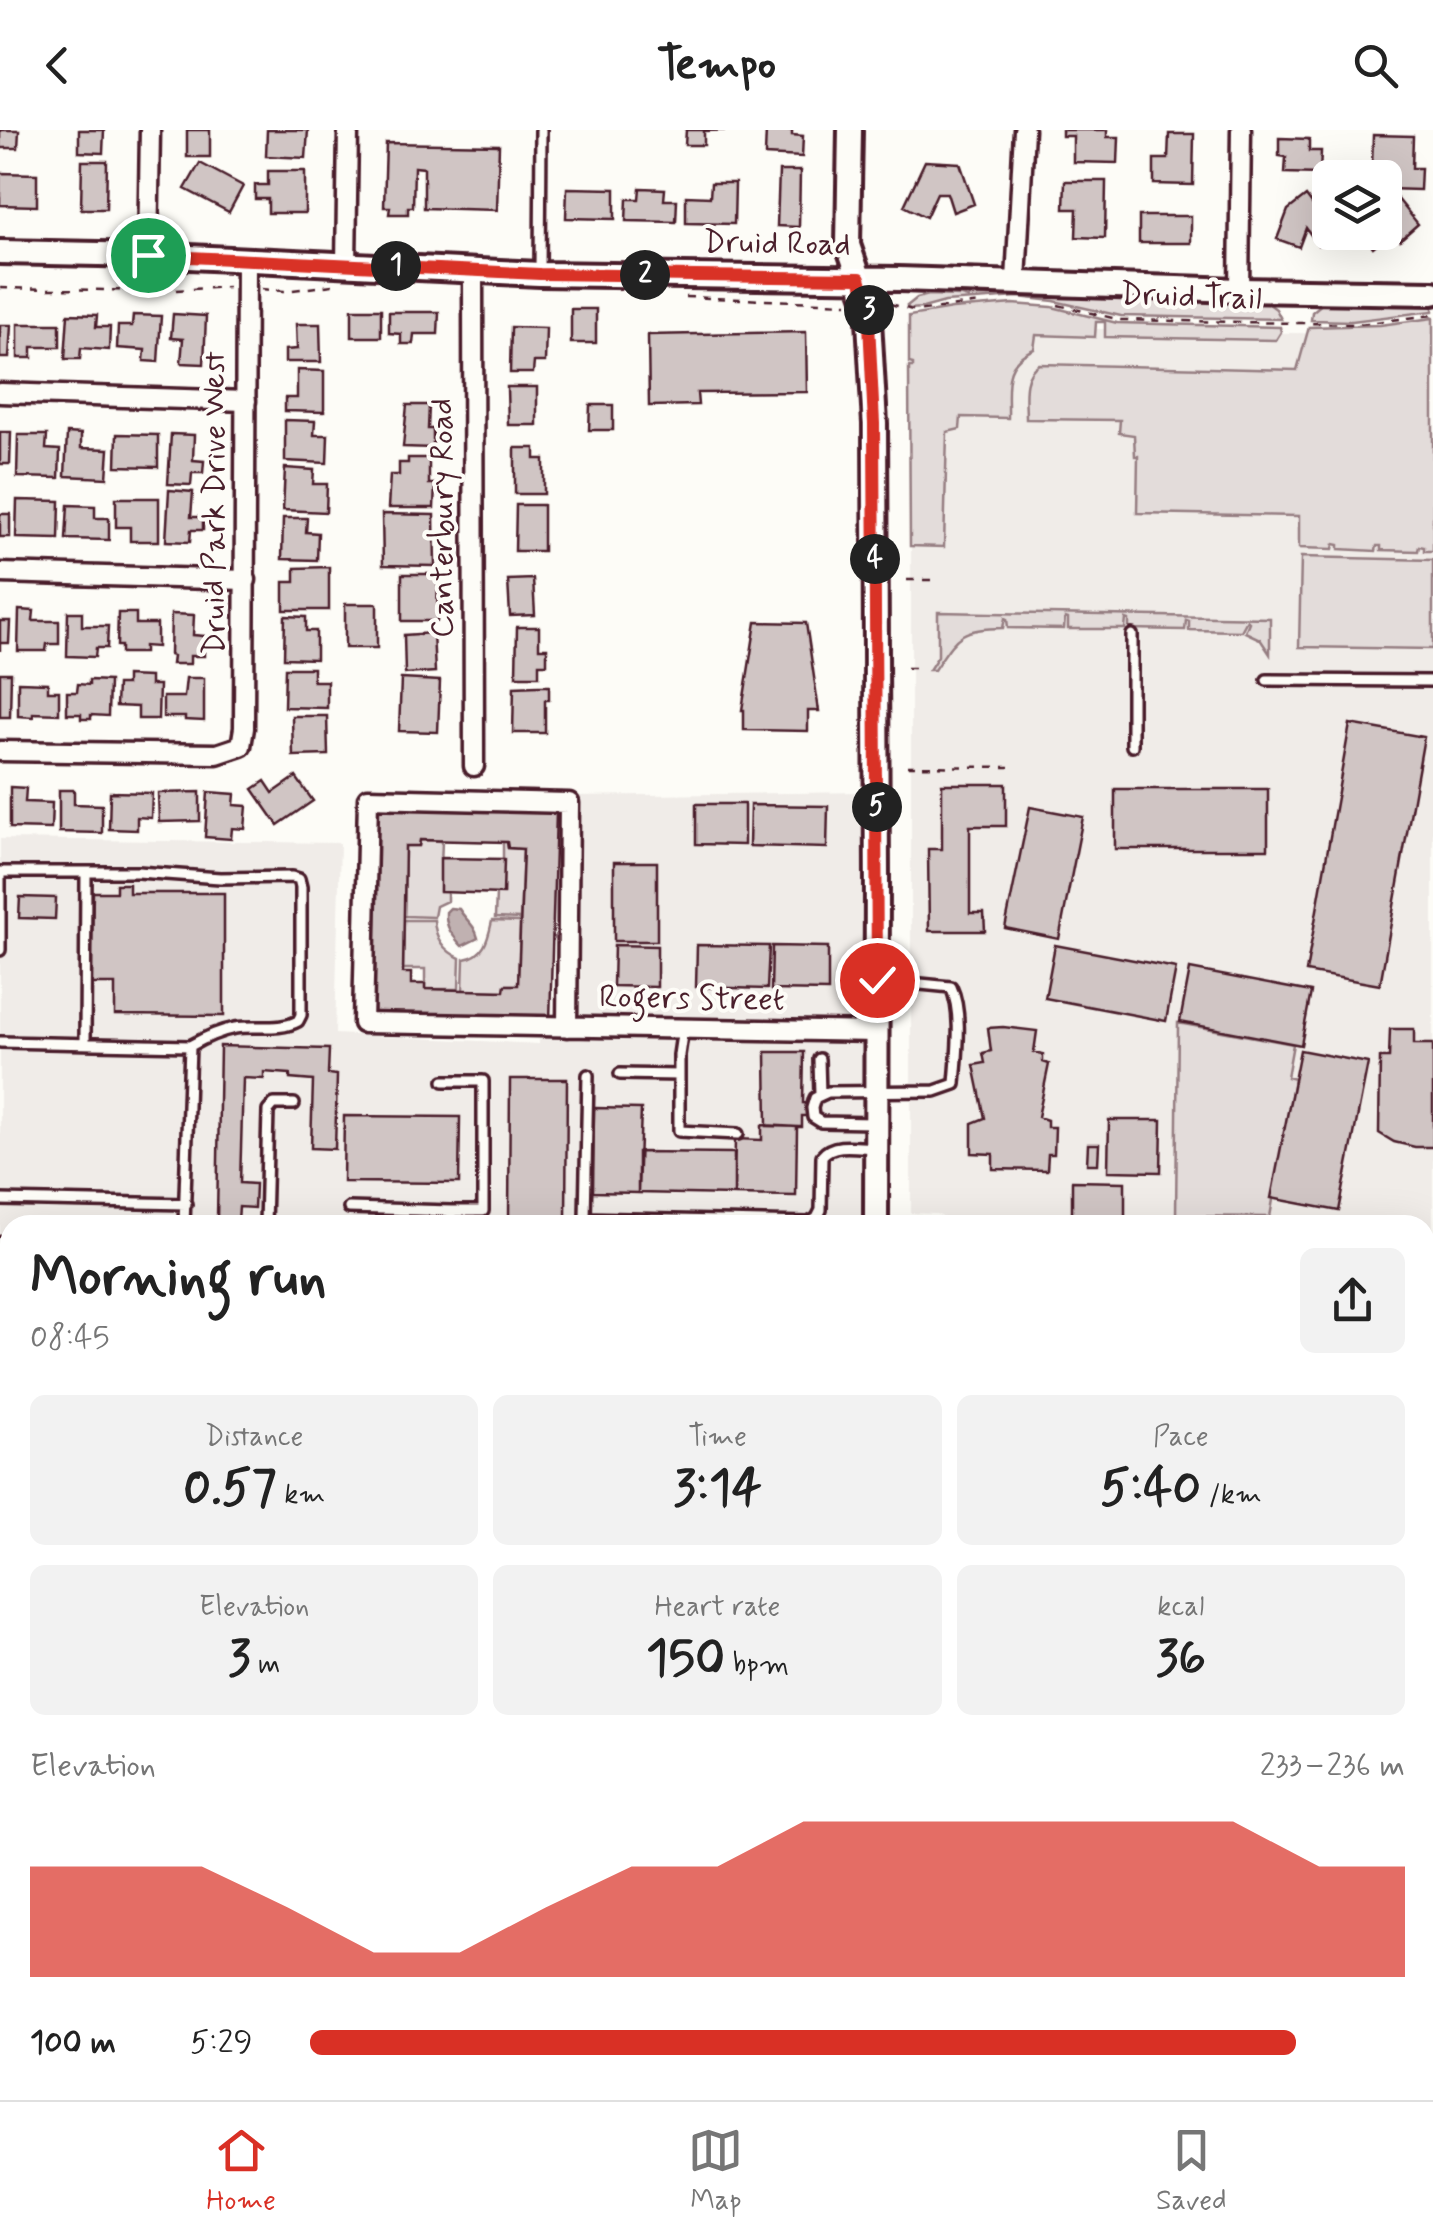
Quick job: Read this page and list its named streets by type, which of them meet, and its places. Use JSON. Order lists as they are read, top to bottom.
{
  "streets": {
    "street": [
      "Druid Road",
      "Druid Park Drive West",
      "Canterbury Road",
      "Rogers Street"
    ],
    "path": ["Druid Trail"]
  },
  "crossings": [
    ["Druid Road", "Druid Park Drive West"],
    ["Druid Road", "Canterbury Road"]
  ],
  "page": {
    "header": "Tempo",
    "pins": [
      "1",
      "2",
      "3",
      "4",
      "5"
    ],
    "heading": ["Morning run", "08:45"],
    "stats": [
      ["Distance", "0.57 km"],
      ["Time", "3:14"],
      ["Pace", "5:40 /km"],
      ["Elevation", "3 m"],
      ["Heart rate", "150 bpm"],
      ["kcal", "36"]
    ],
    "chart": ["Elevation", "233–236 m"],
    "list": [
      {
        "name": "100 m",
        "note": "5:29"
      }
    ],
    "tabs": ["Home", "Map", "Saved"]
  }
}
